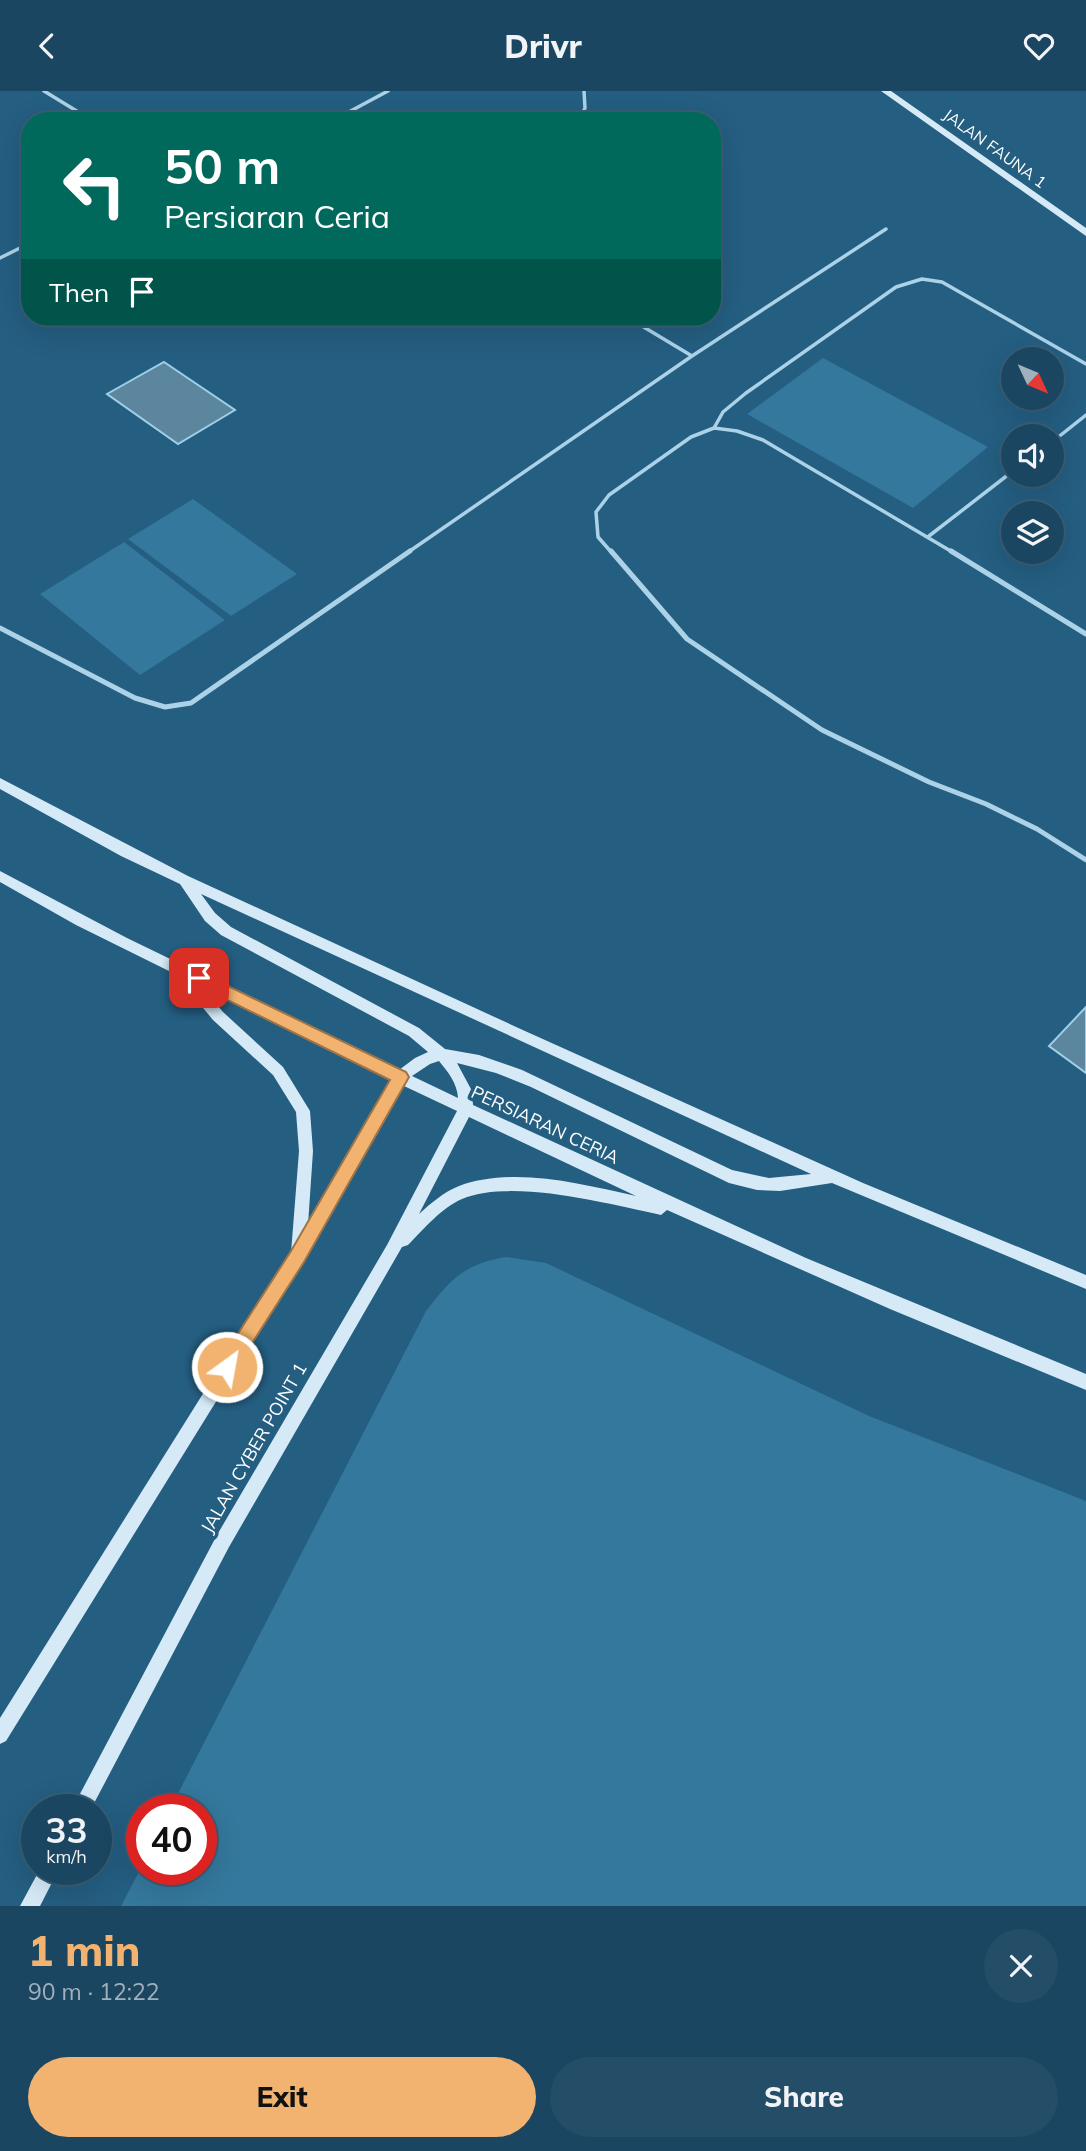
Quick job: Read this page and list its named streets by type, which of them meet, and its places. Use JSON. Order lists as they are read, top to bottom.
{
  "streets": {
    "street": ["JALAN FAUNA 1", "PERSIARAN CERIA", "JALAN CYBER POINT 1"]
  },
  "crossings": [
    ["PERSIARAN CERIA", "JALAN CYBER POINT 1"]
  ],
  "north": "bottom right",
  "page": {
    "header": "Drivr",
    "turn": ["50 m", "Persiaran Ceria"],
    "then": "Then",
    "speed": "33 km/h",
    "limit": "40",
    "heading": ["1 min", "90 m · 12:22"],
    "buttons": ["Exit", "Share"]
  }
}
